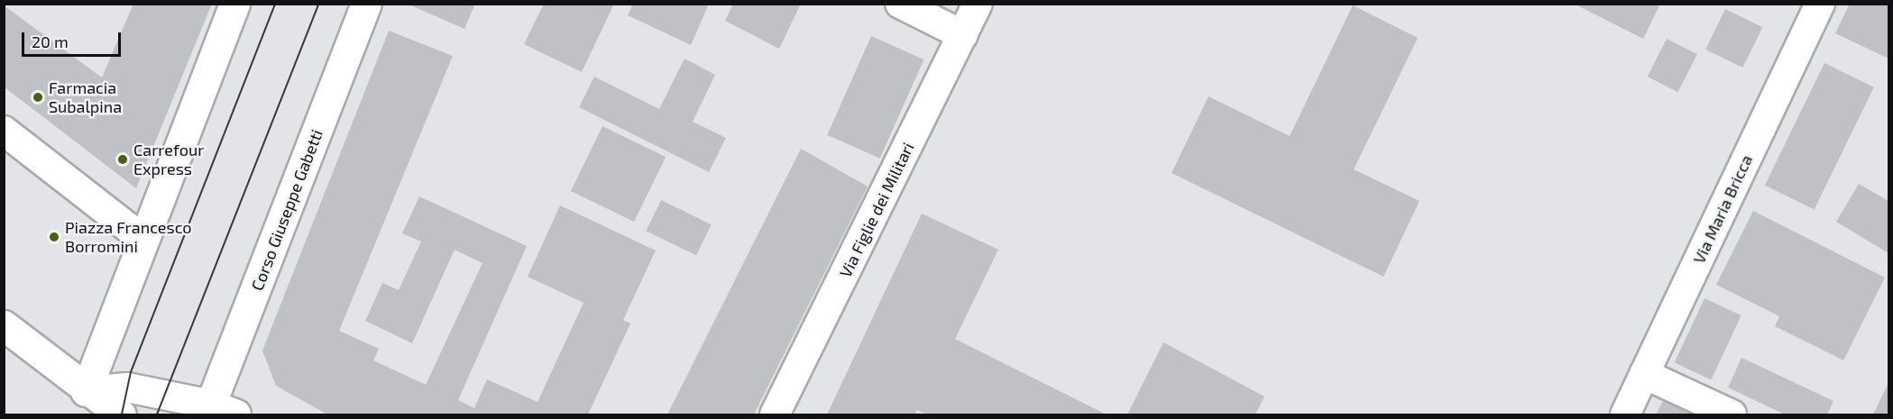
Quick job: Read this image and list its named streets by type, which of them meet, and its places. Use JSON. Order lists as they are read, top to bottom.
{
  "streets": {
    "street": ["Via Maria Bricca", "Corso Giuseppe Gabetti", "Via Figlie dei Militari"]
  },
  "places": ["Farmacia Subalpina", "Carrefour Express", "Piazza Francesco Borromini"],
  "scale_bar": "20 m"
}
